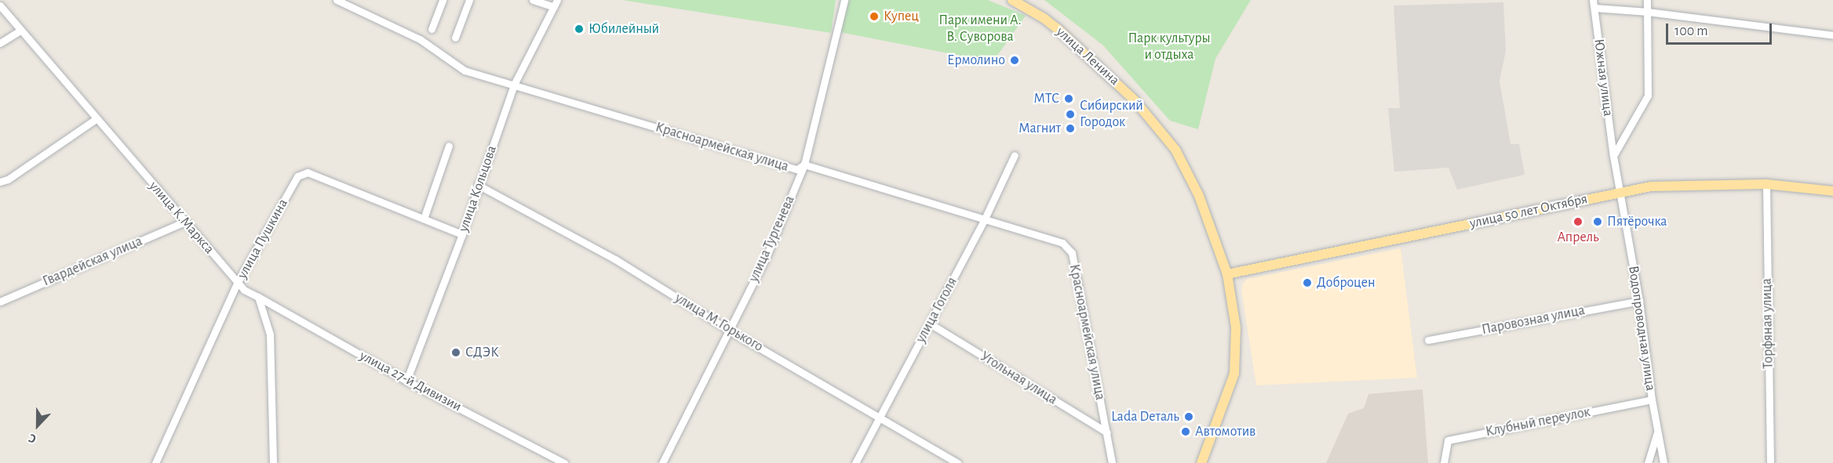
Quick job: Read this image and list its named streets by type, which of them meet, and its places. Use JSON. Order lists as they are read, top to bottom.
{
  "streets": {
    "main road": ["улица Ленина", "улица 50 лет Октября"],
    "street": [
      "Южная улица",
      "Красноармейская улица",
      "улица Кольцова",
      "улица К.Маркса",
      "улица Пушкина",
      "улица Тургенева",
      "Гвардейская улица",
      "улица Гоголя",
      "Паровозная улица",
      "улица М.Горького",
      "Торфяная улица",
      "Водопроводная улица",
      "Угольная улица",
      "улица 27-й Дивизии",
      "Клубный переулок"
    ]
  },
  "crossings": [
    ["улица Ленина", "улица 50 лет Октября"],
    ["Южная улица", "улица 50 лет Октября"],
    ["Южная улица", "Водопроводная улица"],
    ["Красноармейская улица", "улица Кольцова"],
    ["Красноармейская улица", "улица Тургенева"],
    ["Красноармейская улица", "улица Гоголя"],
    ["Красноармейская улица", "Угольная улица"],
    ["улица Кольцова", "улица Пушкина"],
    ["улица Кольцова", "улица М.Горького"],
    ["улица Кольцова", "улица 27-й Дивизии"],
    ["улица 50 лет Октября", "Торфяная улица"],
    ["улица 50 лет Октября", "Водопроводная улица"],
    ["улица К.Маркса", "улица Пушкина"],
    ["улица К.Маркса", "Гвардейская улица"],
    ["улица К.Маркса", "улица 27-й Дивизии"],
    ["улица Тургенева", "улица М.Горького"],
    ["улица Гоголя", "улица М.Горького"],
    ["улица Гоголя", "Угольная улица"],
    ["Паровозная улица", "Водопроводная улица"],
    ["Водопроводная улица", "Клубный переулок"]
  ],
  "parks": ["Парк имени А. В. Суворова", "Парк культуры и отдыха"],
  "places": [
    "Купец",
    "Юбилейный",
    "Ермолино",
    "МТС",
    "Сибирский Городок",
    "Магнит",
    "Апрель",
    "Пятёрочка",
    "Доброцен",
    "СДЭК",
    "Lada Dеталь",
    "Автомотив"
  ],
  "scale_bar": "100 m",
  "north": "bottom"
}
